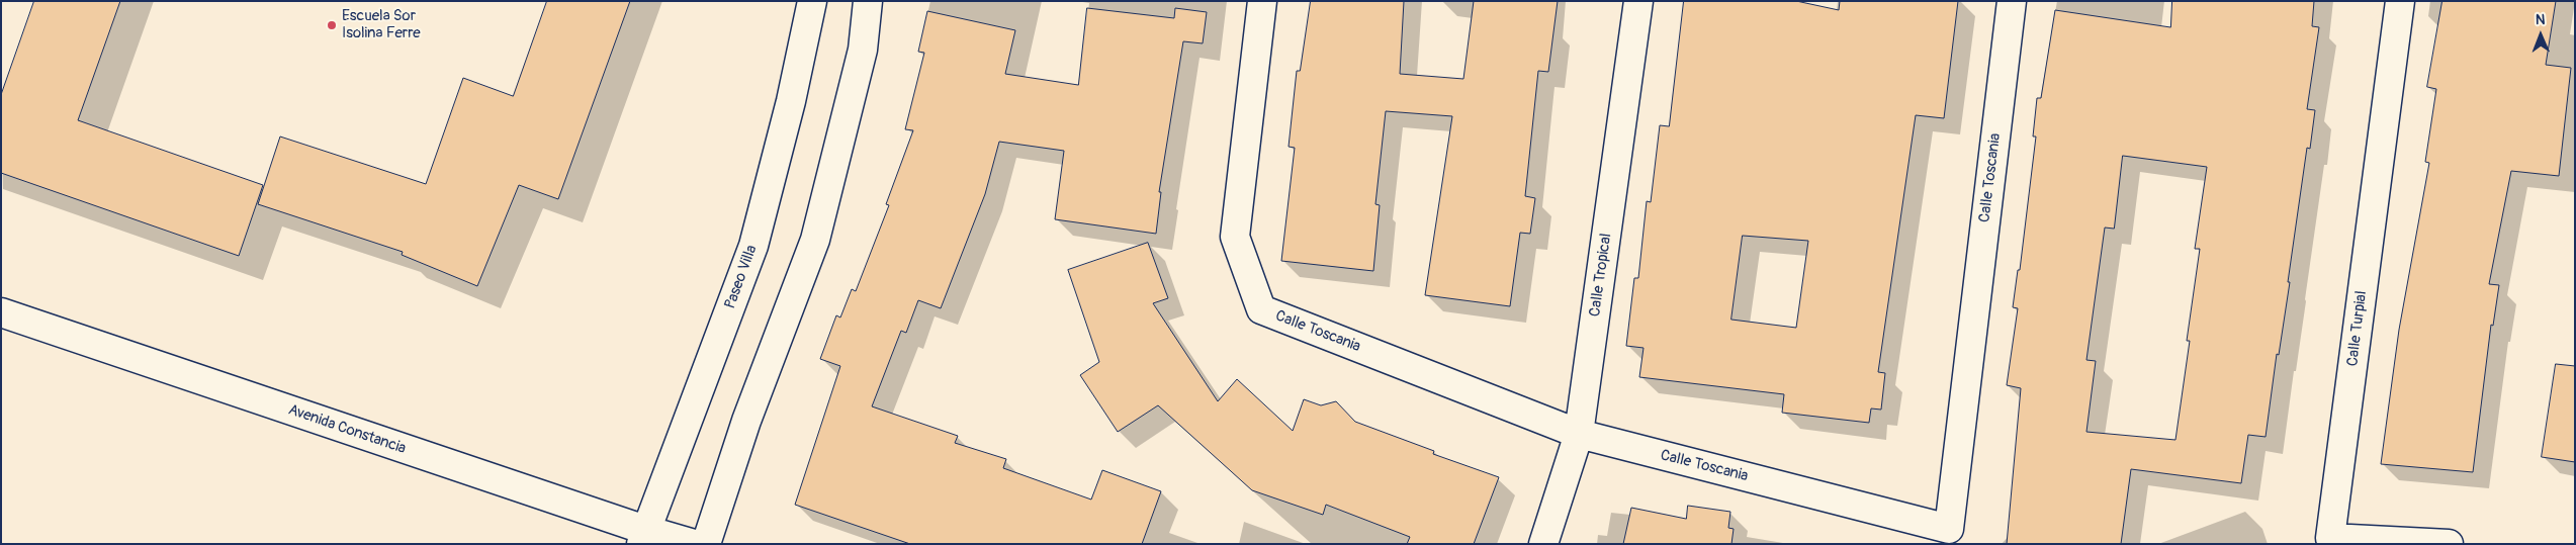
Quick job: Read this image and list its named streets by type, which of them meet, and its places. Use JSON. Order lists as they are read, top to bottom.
{
  "streets": {
    "street": [
      "Calle Toscania",
      "Calle Tropical",
      "Paseo Villa",
      "Calle Turpial",
      "Avenida Constancia"
    ]
  },
  "crossings": [
    ["Calle Toscania", "Calle Tropical"],
    ["Paseo Villa", "Avenida Constancia"]
  ],
  "places": ["Escuela Sor Isolina Ferre"],
  "north": "top"
}
